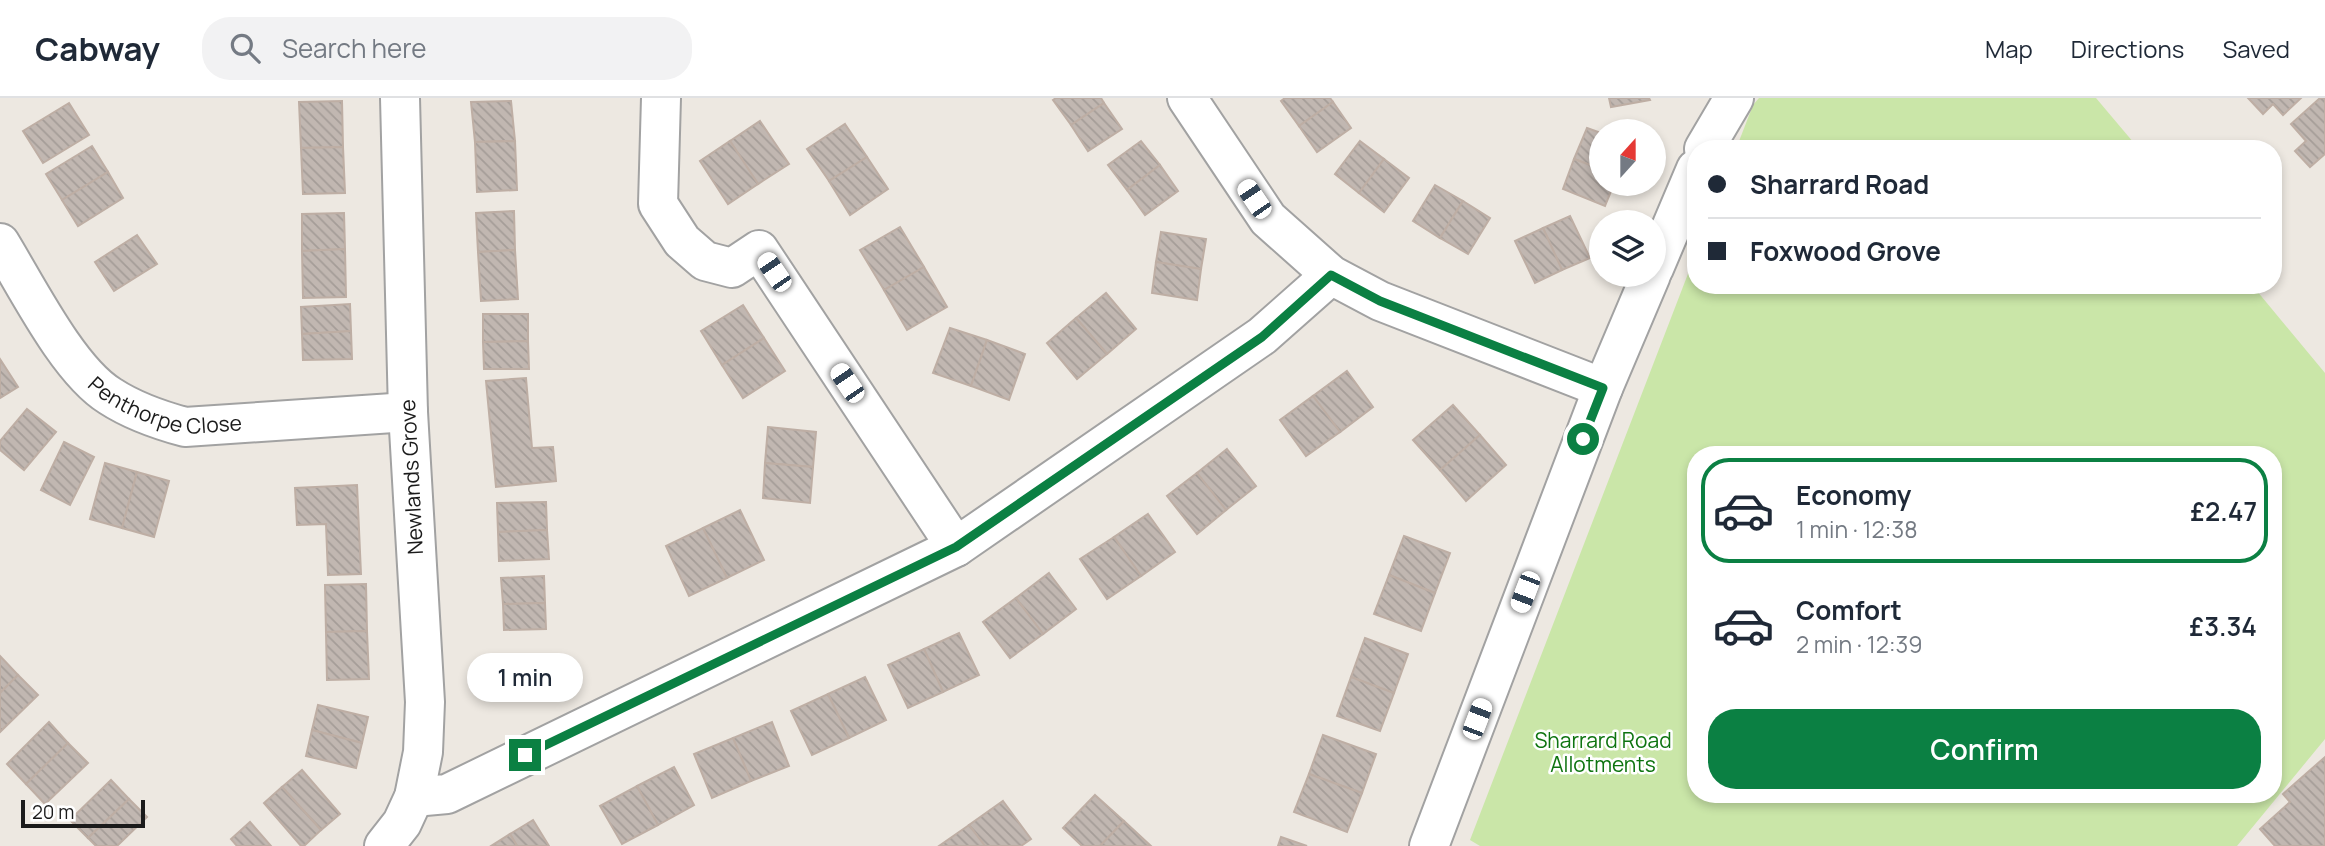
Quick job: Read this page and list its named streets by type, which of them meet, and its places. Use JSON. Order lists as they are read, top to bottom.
{
  "streets": {
    "street": ["Penthorpe Close", "Newlands Grove"]
  },
  "crossings": [
    ["Penthorpe Close", "Newlands Grove"]
  ],
  "parks": ["Sharrard Road Allotments"],
  "scale_bar": "20 m",
  "north": "top",
  "page": {
    "header": "Cabway",
    "search": "Search here",
    "nav": ["Map", "Directions", "Saved"],
    "banner": ["Sharrard Road", "Foxwood Grove"],
    "list": [
      {
        "name": "Economy",
        "note": "1 min · 12:38",
        "value": "£2.47"
      },
      {
        "name": "Comfort",
        "note": "2 min · 12:39",
        "value": "£3.34"
      }
    ],
    "bubble": "1 min",
    "buttons": "Confirm",
    "scale": "20 m"
  }
}
